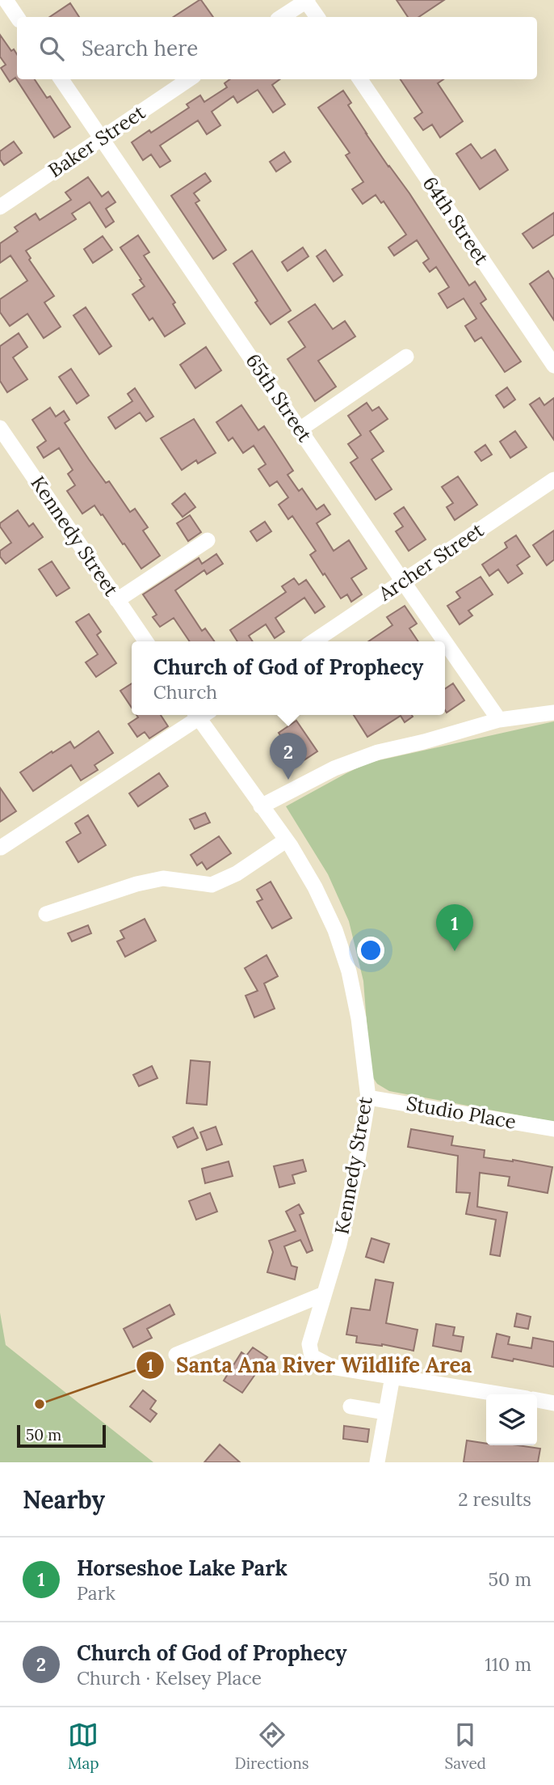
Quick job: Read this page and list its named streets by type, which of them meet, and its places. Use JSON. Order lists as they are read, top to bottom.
{
  "streets": {
    "street": [
      "Baker Street",
      "64th Street",
      "65th Street",
      "Kennedy Street",
      "Archer Street",
      "Studio Place"
    ]
  },
  "crossings": [
    ["Baker Street", "65th Street"],
    ["65th Street", "Archer Street"],
    ["Kennedy Street", "Studio Place"]
  ],
  "places": ["Santa Ana River Wildlife Area"],
  "scale_bar": "50 m",
  "page": {
    "search": "Search here",
    "popup": ["Church of God of Prophecy", "Church"],
    "pins": ["2", "1"],
    "scale": "50 m",
    "heading": ["Nearby", "2 results"],
    "list": [
      {
        "mark": "1",
        "name": "Horseshoe Lake Park",
        "note": "Park",
        "value": "50 m"
      },
      {
        "mark": "2",
        "name": "Church of God of Prophecy",
        "note": "Church · Kelsey Place",
        "value": "110 m"
      }
    ],
    "nav": ["Map", "Directions", "Saved"]
  }
}
